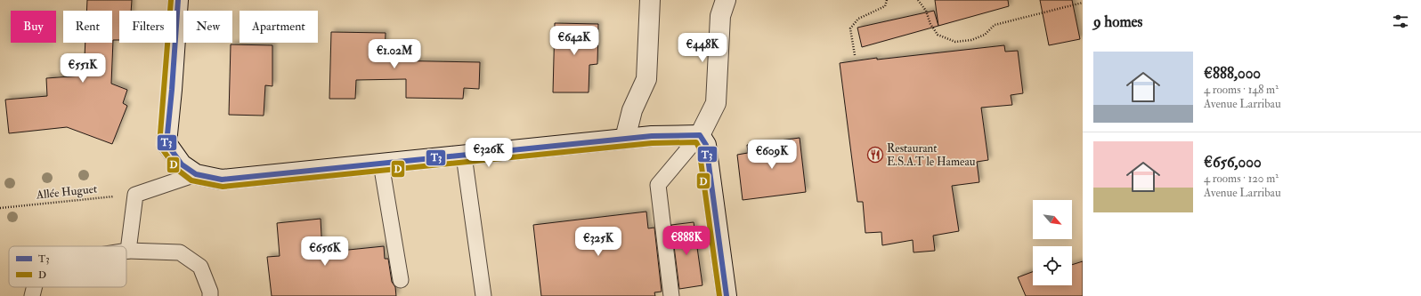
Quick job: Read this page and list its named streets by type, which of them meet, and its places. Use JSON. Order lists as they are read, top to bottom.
{
  "streets": {
    "path": ["Allée Huguet"]
  },
  "places": {
    "restaurant": ["Restaurant E.S.A.T le Hameau"]
  },
  "lines": ["transit line T3", "transit line D"],
  "legend": ["T3", "D"],
  "north": "bottom right",
  "page": {
    "heading": "9 homes",
    "chip": [
      "Buy",
      "Rent",
      "Filters",
      "New",
      "Apartment"
    ],
    "price": [
      "€642K",
      "€448K",
      "€1.02M",
      "€551K",
      "€326K",
      "€609K",
      "€888K",
      "€325K",
      "€656K"
    ],
    "list": [
      {
        "name": "€888,000",
        "note": "4 rooms · 148 m² · Avenue Larribau"
      },
      {
        "name": "€656,000",
        "note": "4 rooms · 120 m² · Avenue Larribau"
      }
    ]
  }
}
